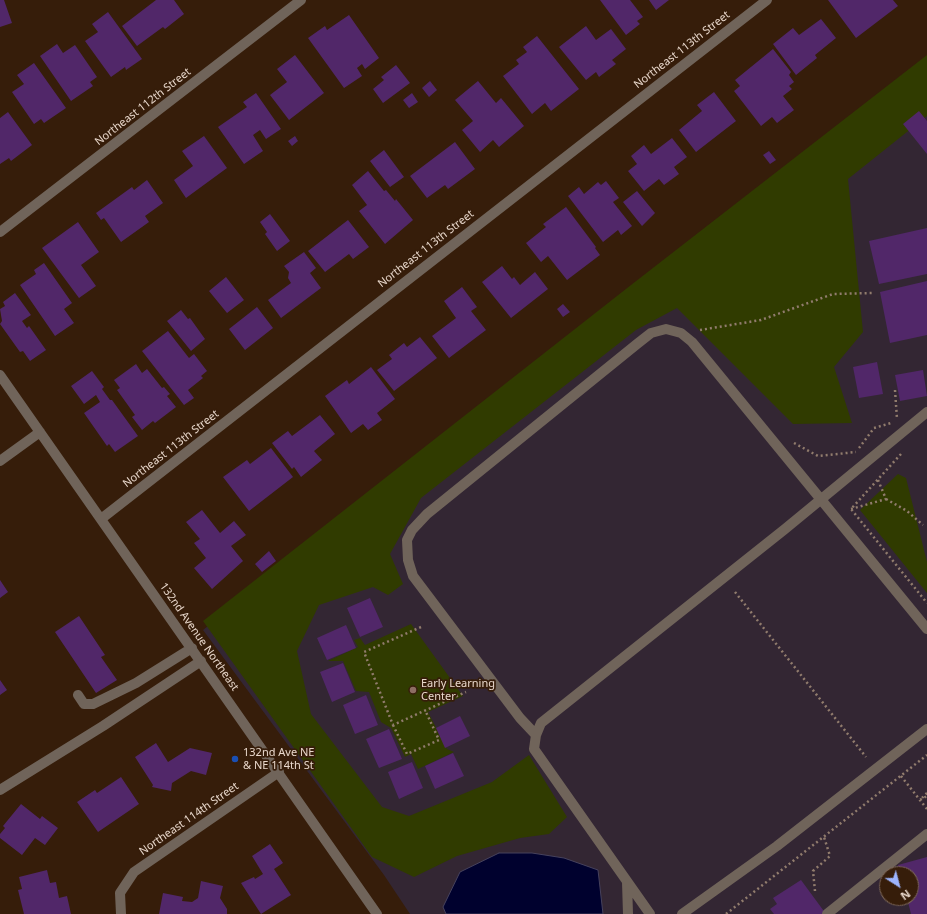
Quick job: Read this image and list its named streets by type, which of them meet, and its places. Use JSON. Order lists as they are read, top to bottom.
{
  "streets": {
    "street": [
      "Northeast 113th Street",
      "Northeast 112th Street",
      "132nd Avenue Northeast",
      "Northeast 114th Street"
    ]
  },
  "crossings": [
    ["Northeast 113th Street", "132nd Avenue Northeast"],
    ["132nd Avenue Northeast", "Northeast 114th Street"]
  ],
  "places": ["Early Learning Center", "132nd Ave NE & NE 114th St"],
  "north": "bottom right"
}
